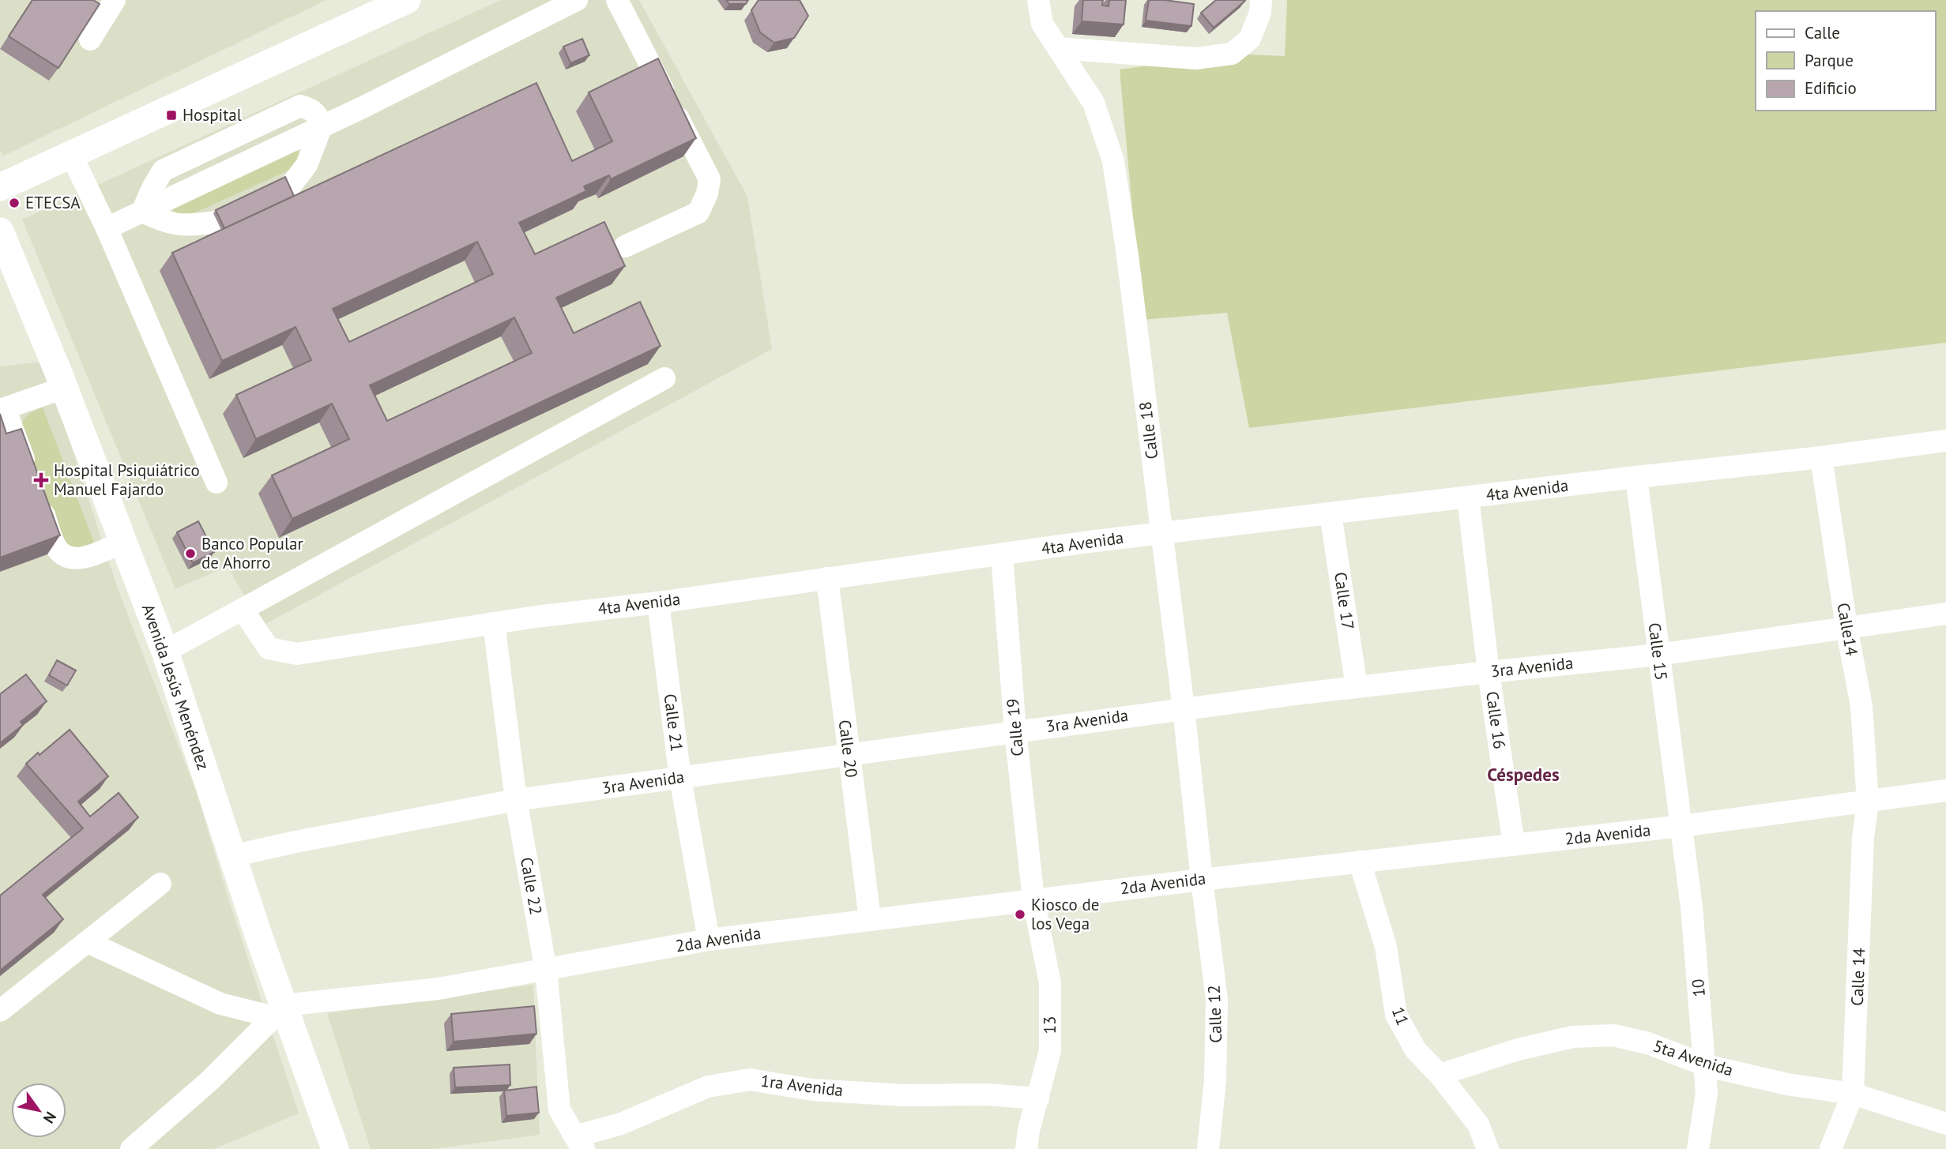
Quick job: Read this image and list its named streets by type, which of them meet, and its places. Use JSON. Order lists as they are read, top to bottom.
{
  "streets": {
    "main road": ["Avenida Jesús Menéndez"],
    "street": [
      "Calle 18",
      "4ta Avenida",
      "Calle 17",
      "Calle14",
      "Calle 15",
      "3ra Avenida",
      "Calle 16",
      "Calle 21",
      "Calle 19",
      "Calle 20",
      "2da Avenida",
      "Calle 22",
      "Calle 14",
      "10",
      "Calle 12",
      "11",
      "13",
      "5ta Avenida",
      "1ra Avenida"
    ]
  },
  "crossings": [
    ["Calle 18", "4ta Avenida"],
    ["Calle 18", "3ra Avenida"],
    ["Calle 18", "2da Avenida"],
    ["Calle 18", "Calle 12"],
    ["4ta Avenida", "Calle 17"],
    ["4ta Avenida", "Calle14"],
    ["4ta Avenida", "Calle 15"],
    ["4ta Avenida", "Calle 16"],
    ["4ta Avenida", "Calle 21"],
    ["4ta Avenida", "Calle 19"],
    ["4ta Avenida", "Calle 20"],
    ["4ta Avenida", "Calle 22"],
    ["Calle 17", "3ra Avenida"],
    ["Calle14", "3ra Avenida"],
    ["Calle14", "2da Avenida"],
    ["Calle14", "Calle 14"],
    ["Calle 15", "3ra Avenida"],
    ["Calle 15", "2da Avenida"],
    ["Calle 15", "10"],
    ["3ra Avenida", "Avenida Jesús Menéndez"],
    ["3ra Avenida", "Calle 16"],
    ["3ra Avenida", "Calle 21"],
    ["3ra Avenida", "Calle 19"],
    ["3ra Avenida", "Calle 20"],
    ["3ra Avenida", "Calle 22"],
    ["Avenida Jesús Menéndez", "2da Avenida"],
    ["Calle 16", "2da Avenida"],
    ["Calle 21", "2da Avenida"],
    ["Calle 19", "2da Avenida"],
    ["Calle 19", "13"],
    ["Calle 20", "2da Avenida"],
    ["2da Avenida", "Calle 22"],
    ["2da Avenida", "Calle 14"],
    ["2da Avenida", "10"],
    ["2da Avenida", "Calle 12"],
    ["2da Avenida", "11"],
    ["2da Avenida", "13"],
    ["Calle 22", "1ra Avenida"],
    ["Calle 14", "5ta Avenida"],
    ["10", "5ta Avenida"],
    ["11", "5ta Avenida"],
    ["13", "1ra Avenida"]
  ],
  "districts": ["Céspedes"],
  "places": {
    "transit": ["Hospital"],
    "other": ["ETECSA", "Banco Popular de Ahorro", "Kiosco de los Vega"],
    "health": ["Hospital Psiquiátrico Manuel Fajardo"]
  },
  "legend": ["Calle", "Parque", "Edificio"],
  "north": "bottom right"
}
